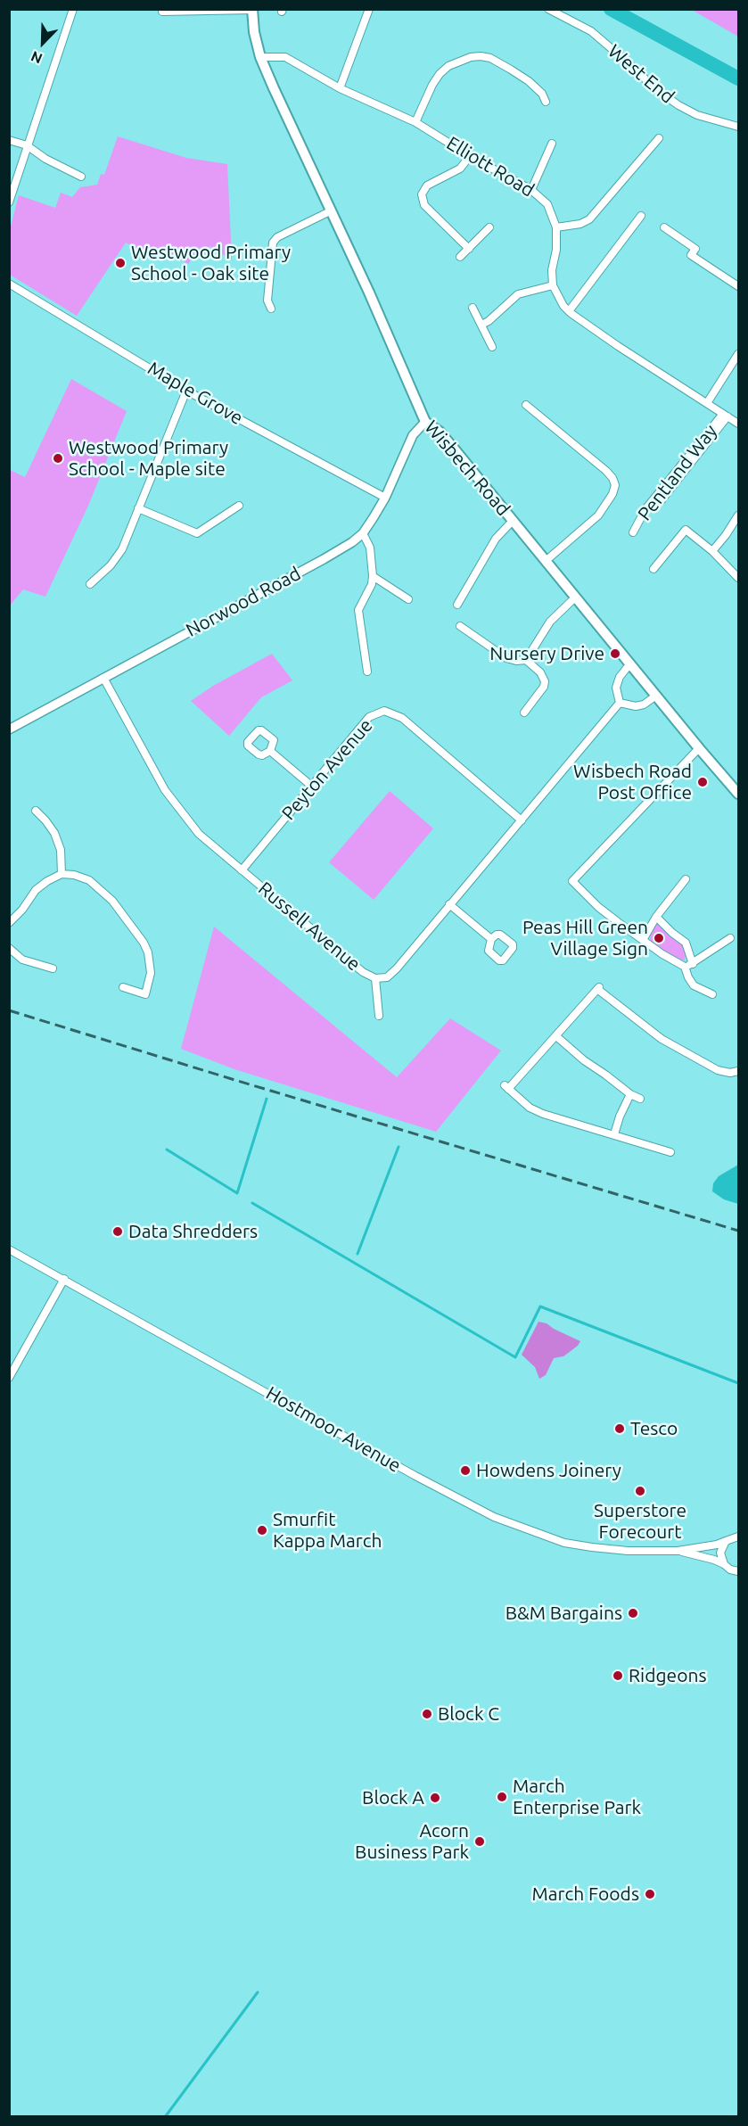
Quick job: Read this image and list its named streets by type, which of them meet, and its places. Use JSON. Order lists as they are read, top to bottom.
{
  "streets": {
    "main road": ["Wisbech Road"],
    "street": [
      "West End",
      "Elliott Road",
      "Maple Grove",
      "Pentland Way",
      "Norwood Road",
      "Peyton Avenue",
      "Russell Avenue",
      "Hostmoor Avenue"
    ]
  },
  "crossings": [
    ["Elliott Road", "Wisbech Road"],
    ["Maple Grove", "Norwood Road"],
    ["Wisbech Road", "Norwood Road"],
    ["Norwood Road", "Russell Avenue"],
    ["Peyton Avenue", "Russell Avenue"]
  ],
  "places": [
    "Westwood Primary School - Oak site",
    "Westwood Primary School - Maple site",
    "Nursery Drive",
    "Wisbech Road Post Office",
    "Peas Hill Green Village Sign",
    "Data Shredders",
    "Tesco",
    "Howdens Joinery",
    "Superstore Forecourt",
    "Smurfit Kappa March",
    "B&M Bargains",
    "Ridgeons",
    "Block C",
    "March Enterprise Park",
    "Block A",
    "Acorn Business Park",
    "March Foods"
  ],
  "north": "bottom left"
}
